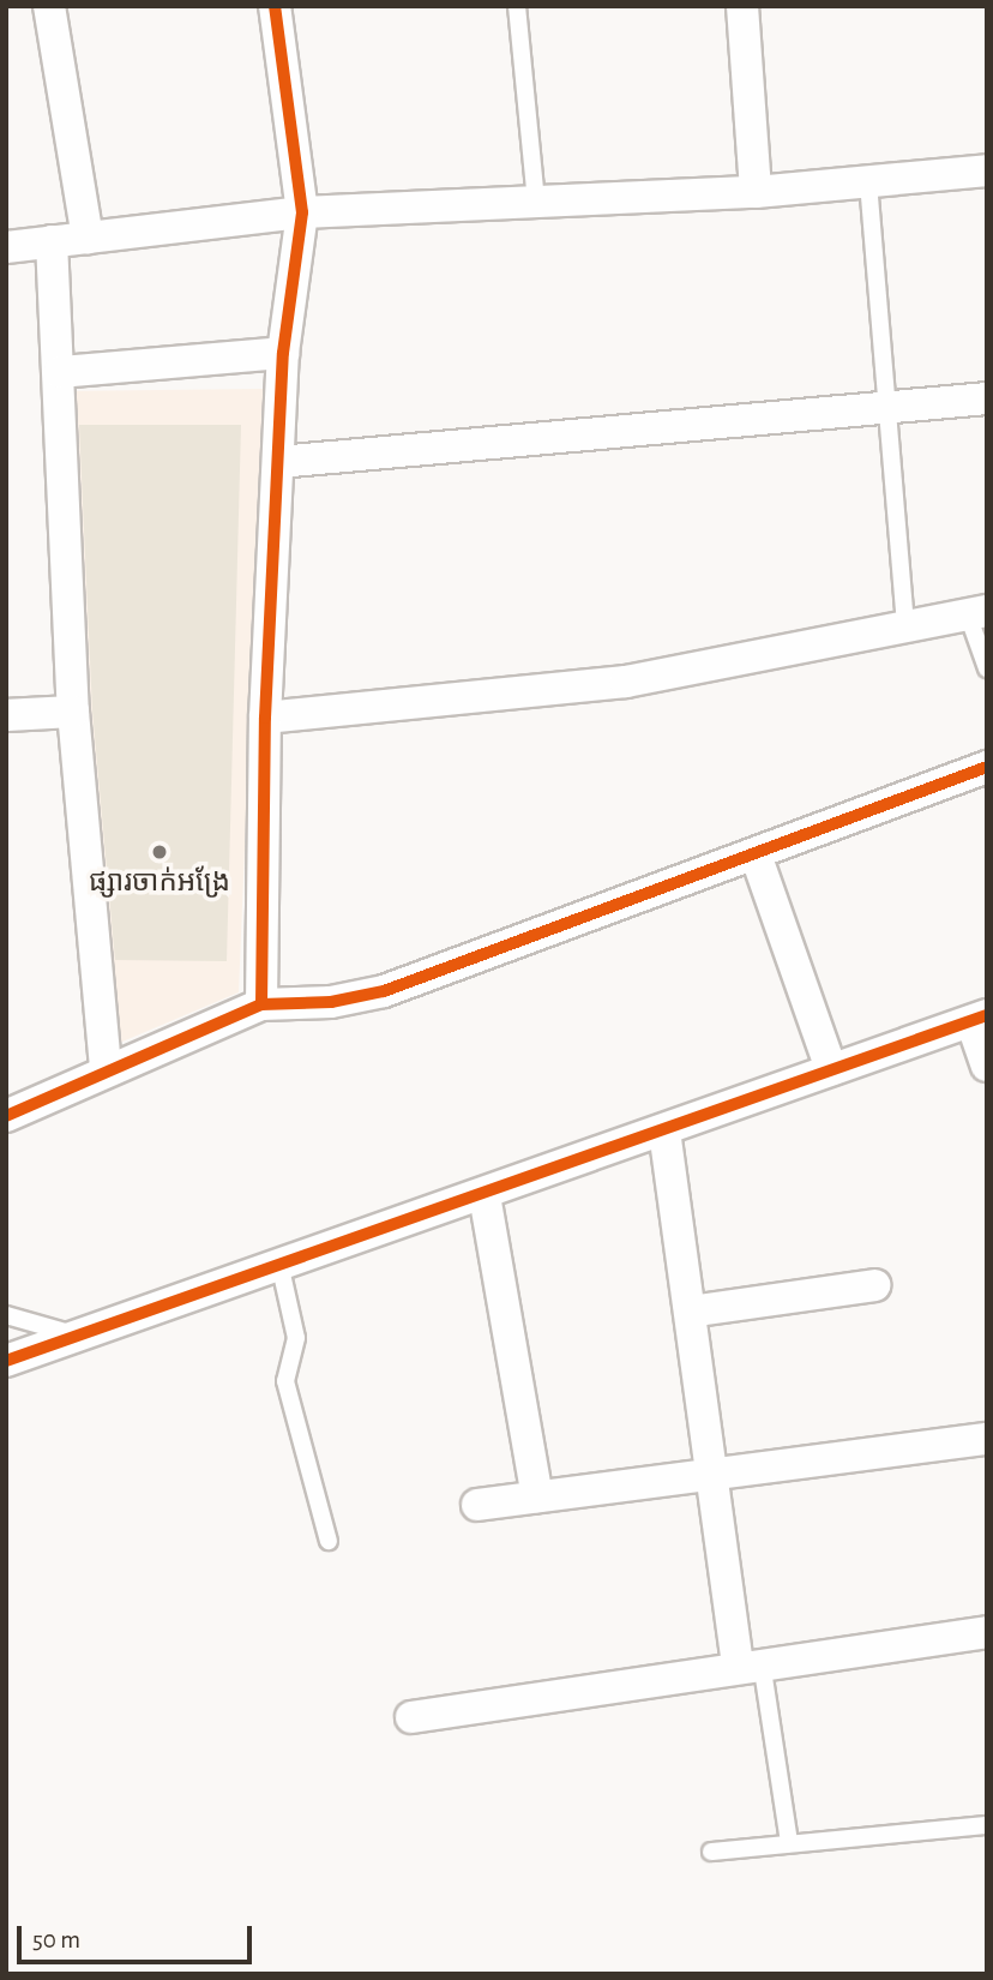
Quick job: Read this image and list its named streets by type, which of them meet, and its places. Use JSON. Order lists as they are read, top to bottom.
{
  "places": ["ផ្សារចាក់អង្រែ"],
  "scale_bar": "50 m"
}
